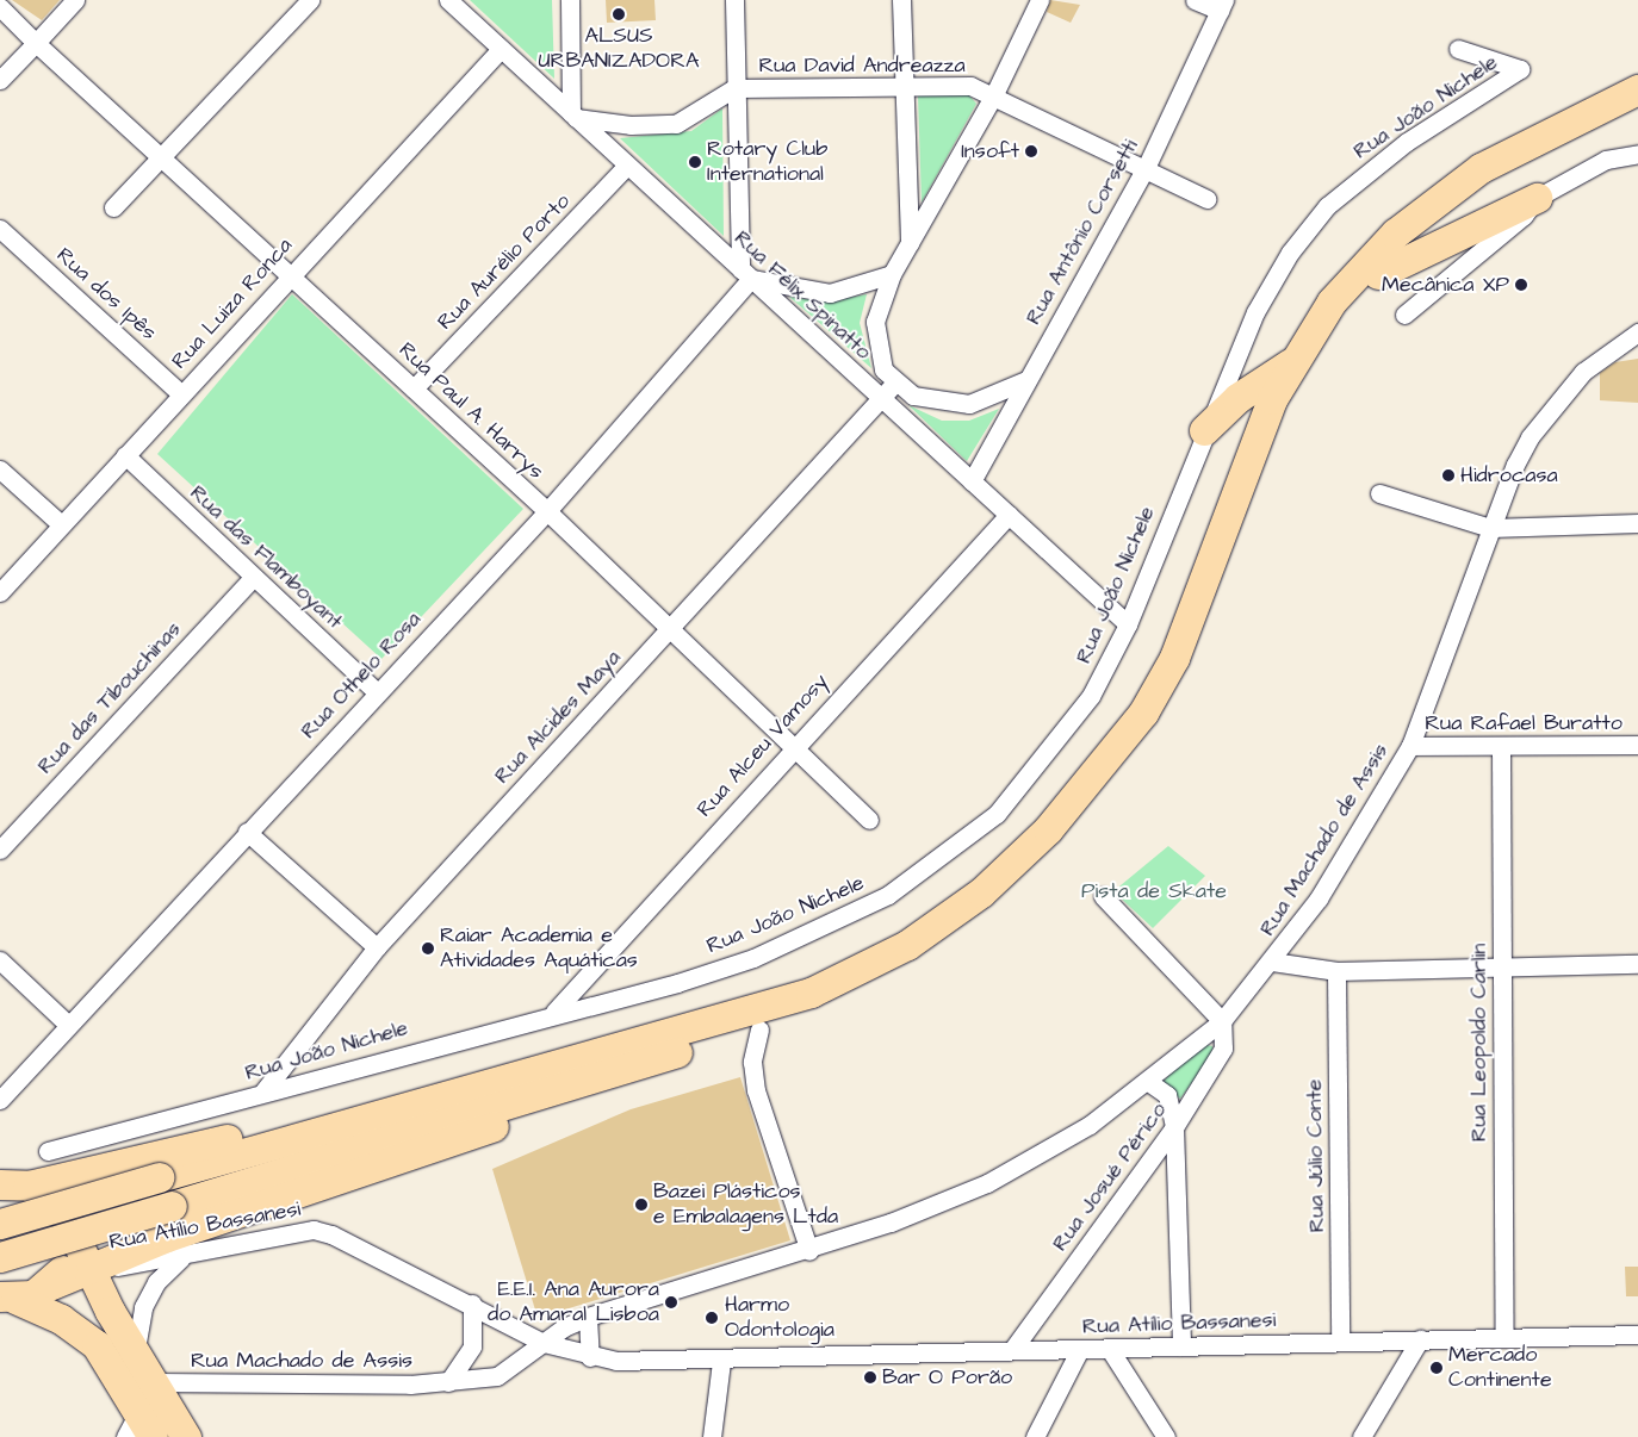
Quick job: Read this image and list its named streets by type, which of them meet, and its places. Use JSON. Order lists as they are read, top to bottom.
{
  "streets": {
    "street": [
      "Rua David Andreazza",
      "Rua João Nichele",
      "Rua Antônio Corsetti",
      "Rua Aurélio Porto",
      "Rua dos Ipês",
      "Rua Félix Spinatto",
      "Rua Luiza Ronca",
      "Rua Paul A. Harrys",
      "Rua das Flamboyant",
      "Rua Othelo Rosa",
      "Rua das Tibouchinas",
      "Rua Alcides Maya",
      "Rua Rafael Buratto",
      "Rua Alceu Vamosy",
      "Rua Machado de Assis",
      "Rua Leopoldo Carlin",
      "Rua Júlio Conte",
      "Rua Josué Périco",
      "Rua Atílio Bassanesi"
    ]
  },
  "crossings": [
    ["Rua David Andreazza", "Rua Antônio Corsetti"],
    ["Rua David Andreazza", "Rua Félix Spinatto"],
    ["Rua João Nichele", "Rua Félix Spinatto"],
    ["Rua João Nichele", "Rua Alcides Maya"],
    ["Rua João Nichele", "Rua Alceu Vamosy"],
    ["Rua Antônio Corsetti", "Rua Félix Spinatto"],
    ["Rua Aurélio Porto", "Rua Félix Spinatto"],
    ["Rua Aurélio Porto", "Rua Paul A. Harrys"],
    ["Rua dos Ipês", "Rua Luiza Ronca"],
    ["Rua Félix Spinatto", "Rua Luiza Ronca"],
    ["Rua Félix Spinatto", "Rua Othelo Rosa"],
    ["Rua Félix Spinatto", "Rua Alcides Maya"],
    ["Rua Félix Spinatto", "Rua Alceu Vamosy"],
    ["Rua Luiza Ronca", "Rua Paul A. Harrys"],
    ["Rua Luiza Ronca", "Rua das Flamboyant"],
    ["Rua Paul A. Harrys", "Rua Othelo Rosa"],
    ["Rua Paul A. Harrys", "Rua Alcides Maya"],
    ["Rua Paul A. Harrys", "Rua Alceu Vamosy"],
    ["Rua das Flamboyant", "Rua Othelo Rosa"],
    ["Rua das Flamboyant", "Rua das Tibouchinas"],
    ["Rua Rafael Buratto", "Rua Machado de Assis"],
    ["Rua Rafael Buratto", "Rua Leopoldo Carlin"],
    ["Rua Machado de Assis", "Rua Josué Périco"],
    ["Rua Machado de Assis", "Rua Atílio Bassanesi"],
    ["Rua Leopoldo Carlin", "Rua Atílio Bassanesi"],
    ["Rua Júlio Conte", "Rua Atílio Bassanesi"],
    ["Rua Josué Périco", "Rua Atílio Bassanesi"]
  ],
  "parks": ["Pista de Skate"],
  "places": [
    "ALSUS URBANIZADORA",
    "Insoft",
    "Rotary Club International",
    "Mecânica XP",
    "Hidrocasa",
    "Raiar Academia e Atividades Aquáticas",
    "Bazei Plásticos e Embalagens Ltda",
    "E.E.I. Ana Aurora do Amaral Lisboa",
    "Harmo Odontologia",
    "Mercado Continente",
    "Bar O Porão"
  ]
}
